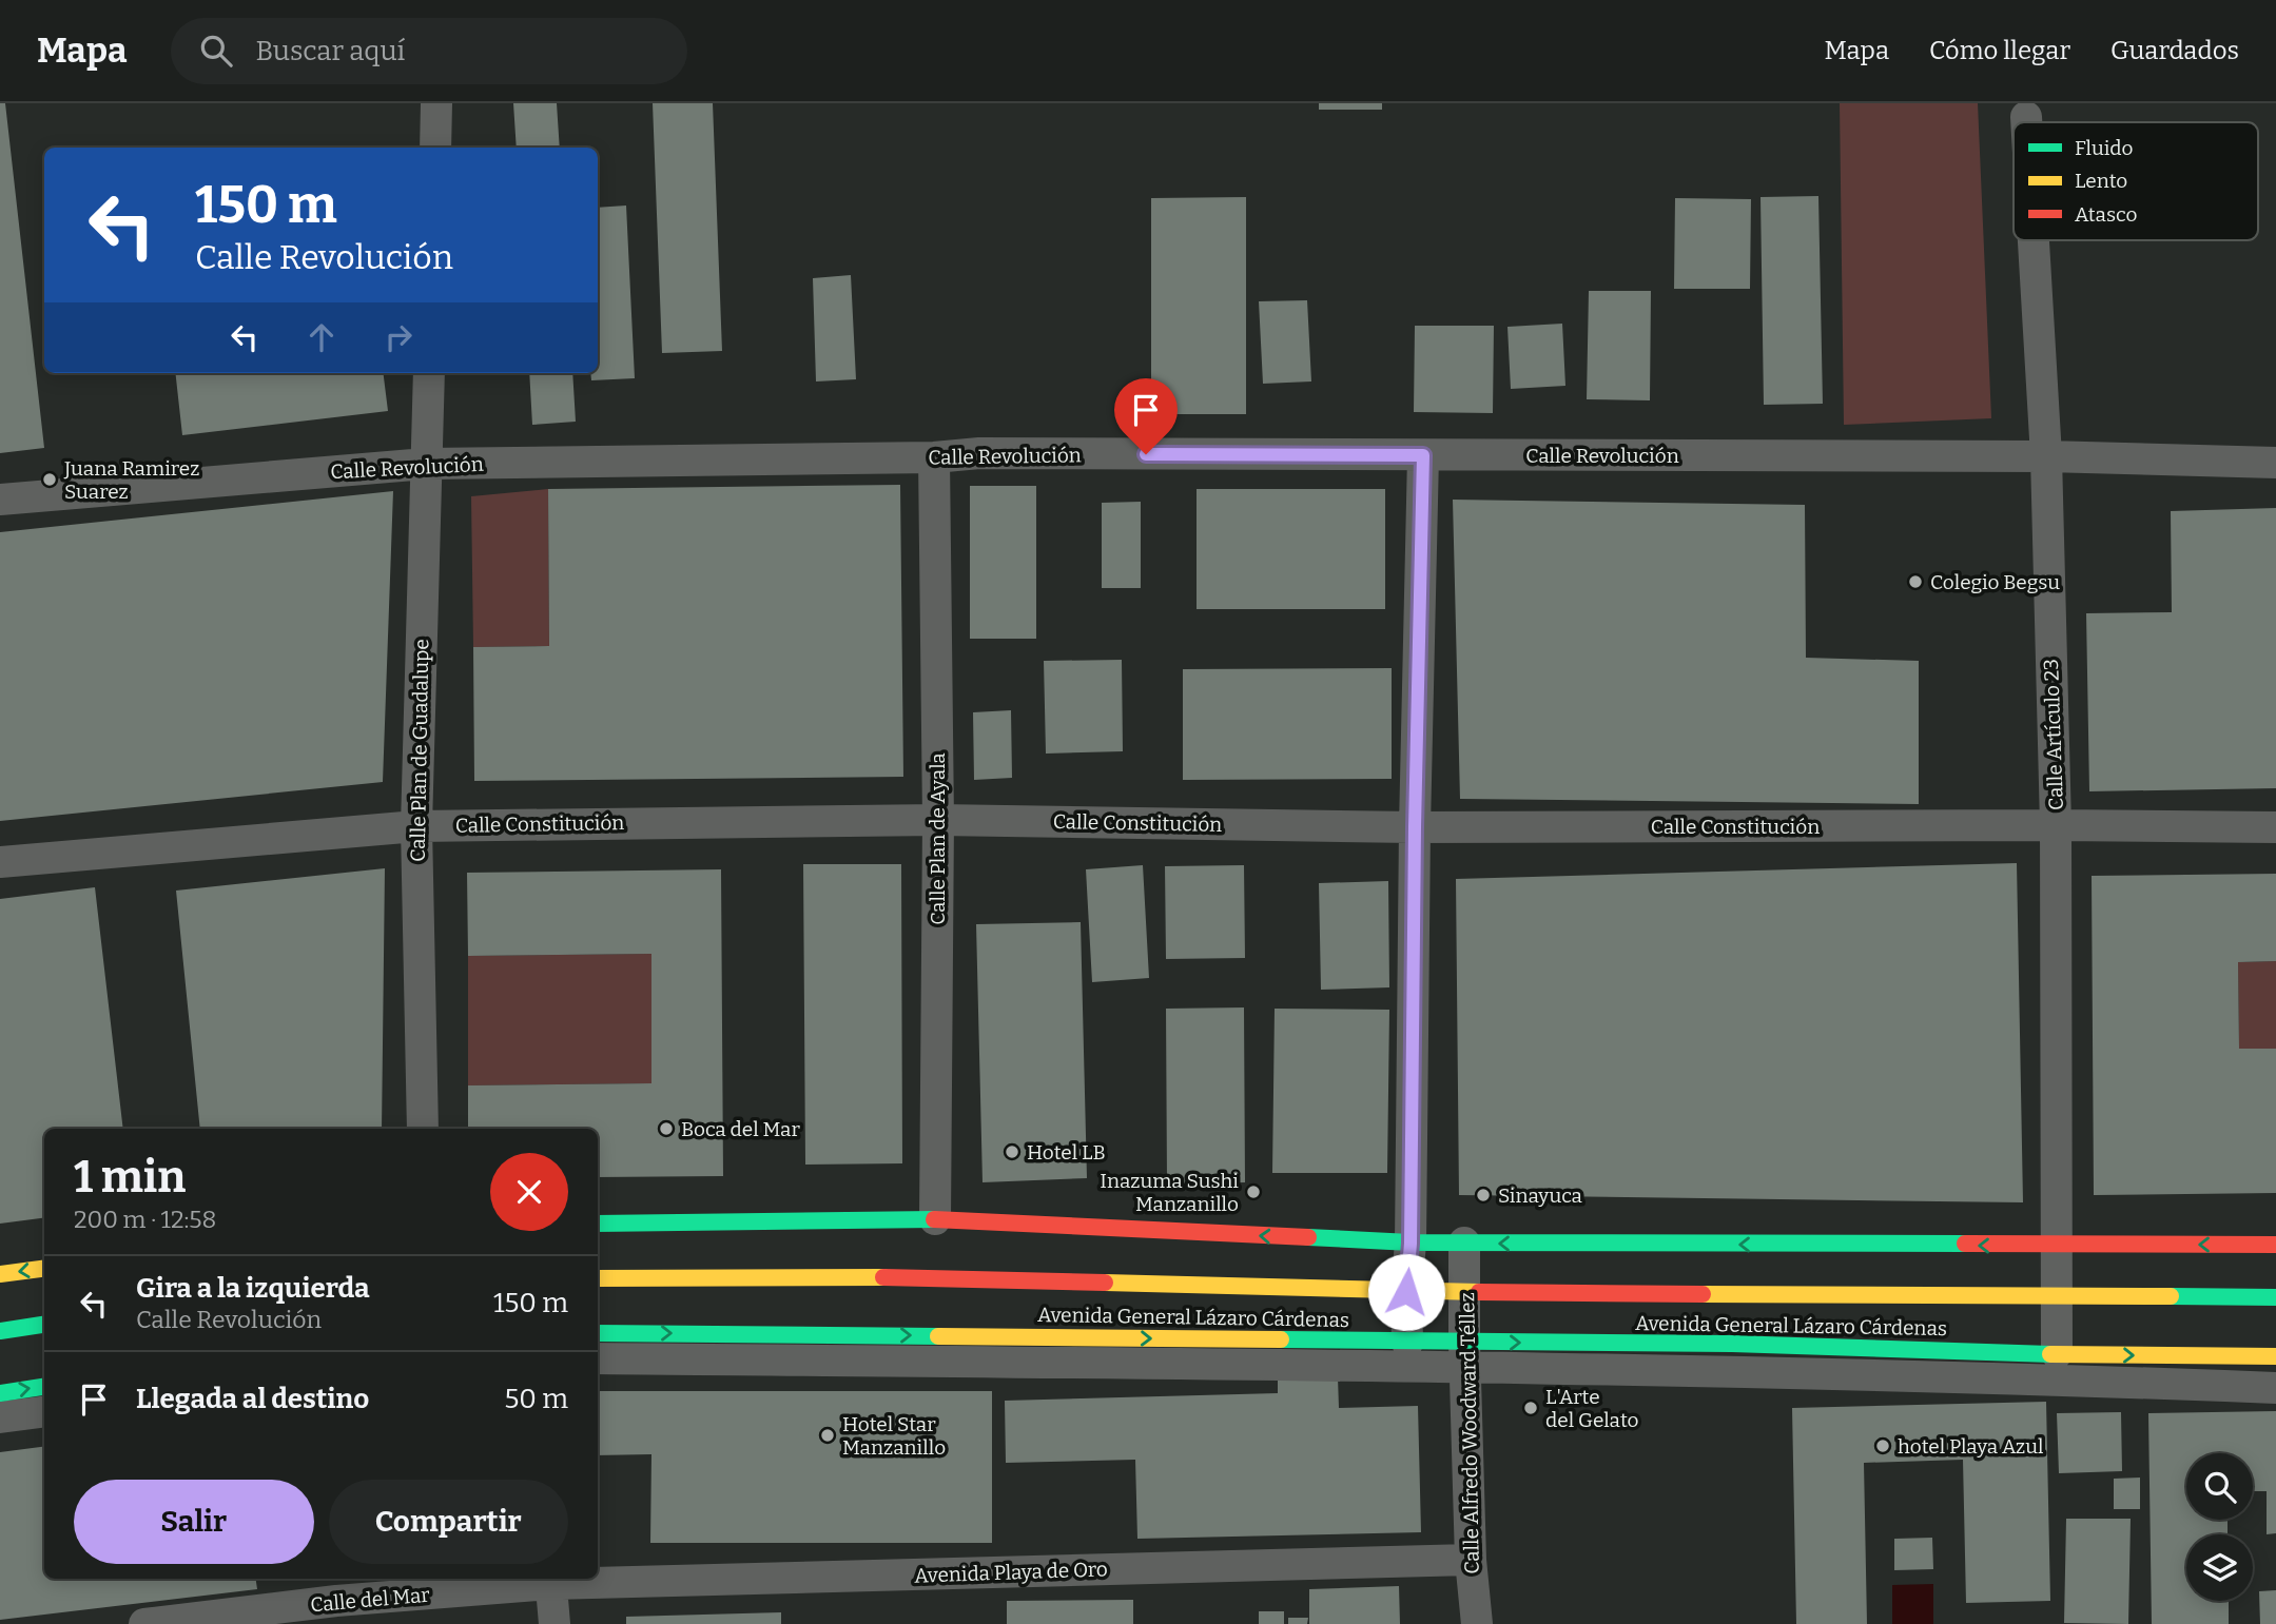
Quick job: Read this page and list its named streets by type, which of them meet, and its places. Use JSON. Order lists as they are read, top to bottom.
{
  "streets": {
    "street": [
      "Calle Revolución",
      "Calle Artículo 23",
      "Calle Plan de Guadalupe",
      "Calle Constitución",
      "Calle Plan de Ayala",
      "Avenida General Lázaro Cárdenas",
      "Calle Alfredo Woodward Téllez",
      "Avenida Playa de Oro",
      "Calle del Mar"
    ]
  },
  "crossings": [
    ["Calle Revolución", "Calle Artículo 23"],
    ["Calle Revolución", "Calle Plan de Guadalupe"],
    ["Calle Revolución", "Calle Plan de Ayala"],
    ["Calle Artículo 23", "Calle Constitución"],
    ["Calle Artículo 23", "Avenida General Lázaro Cárdenas"],
    ["Calle Plan de Guadalupe", "Calle Constitución"],
    ["Calle Constitución", "Calle Plan de Ayala"],
    ["Avenida General Lázaro Cárdenas", "Calle Alfredo Woodward Téllez"],
    ["Calle Alfredo Woodward Téllez", "Avenida Playa de Oro"],
    ["Avenida Playa de Oro", "Calle del Mar"]
  ],
  "places": [
    "Juana Ramirez Suarez",
    "Colegio Begsu",
    "Boca del Mar",
    "Hotel LB",
    "Inazuma Sushi Manzanillo",
    "Sinayuca",
    "L'Arte del Gelato",
    "Hotel Star Manzanillo",
    "hotel Playa Azul"
  ],
  "legend": ["Fluido", "Lento", "Atasco"],
  "page": {
    "header": "Mapa",
    "search": "Buscar aquí",
    "nav": ["Mapa", "Cómo llegar", "Guardados"],
    "turn": ["150 m", "Calle Revolución"],
    "heading": ["1 min", "200 m · 12:58"],
    "list": [
      {
        "name": "Gira a la izquierda",
        "note": "Calle Revolución",
        "value": "150 m"
      },
      {
        "name": "Llegada al destino",
        "value": "50 m"
      }
    ],
    "buttons": ["Salir", "Compartir"]
  }
}
